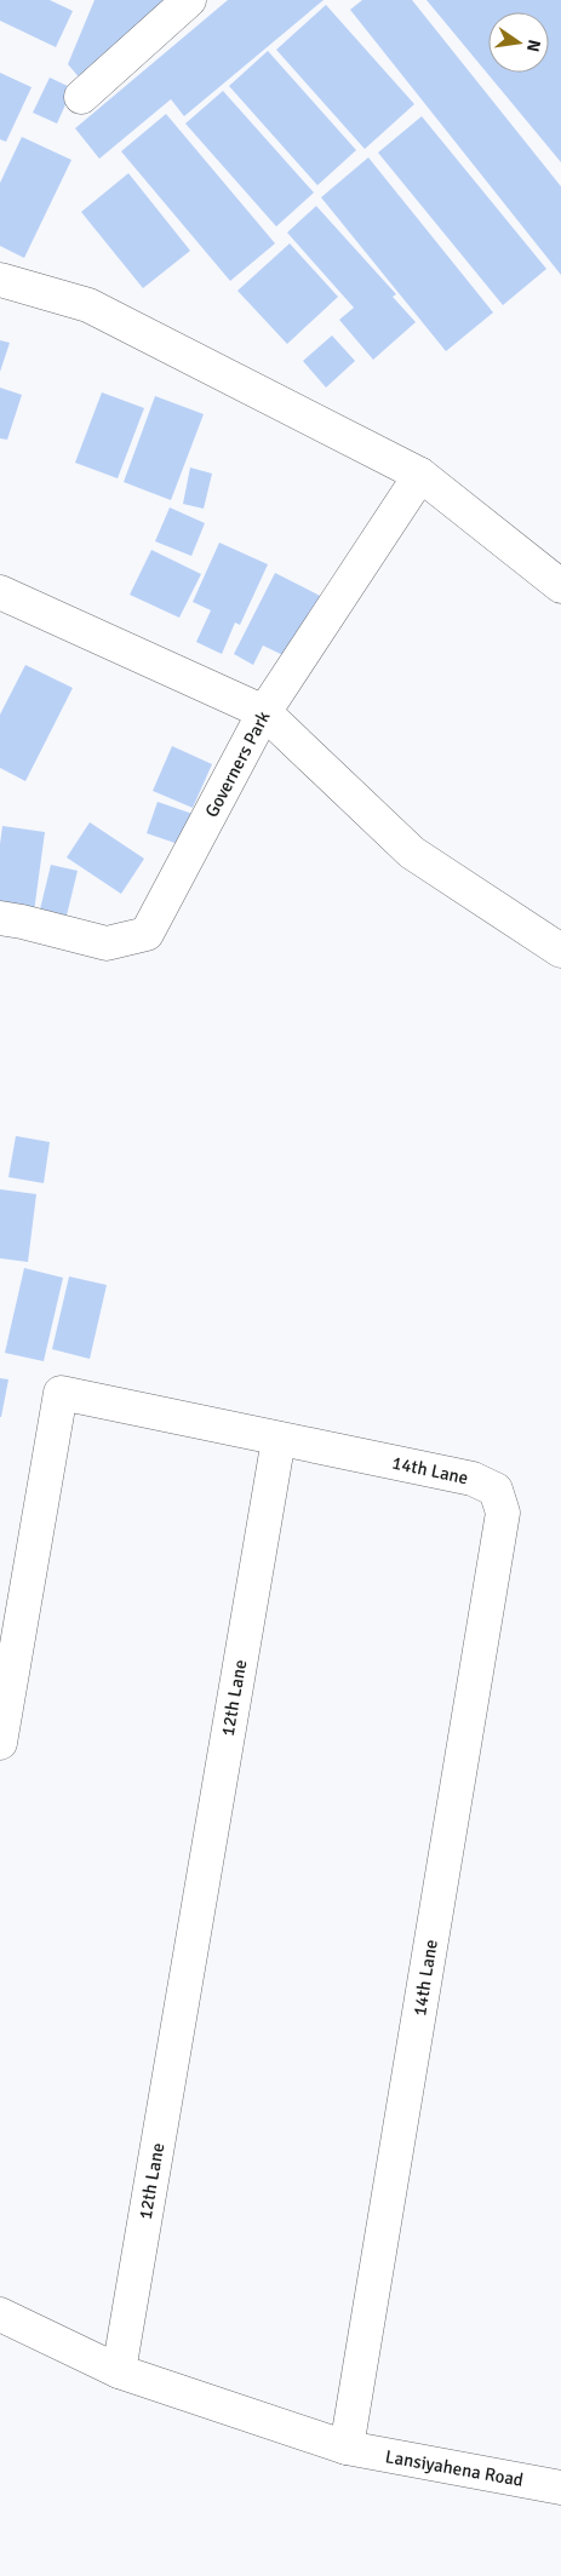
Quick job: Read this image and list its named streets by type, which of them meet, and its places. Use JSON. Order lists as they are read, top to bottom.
{
  "streets": {
    "street": [
      "Governers Park",
      "14th Lane",
      "12th Lane",
      "Lansiyahena Road"
    ]
  },
  "crossings": [
    ["14th Lane", "12th Lane"],
    ["14th Lane", "Lansiyahena Road"]
  ],
  "north": "right"
}
